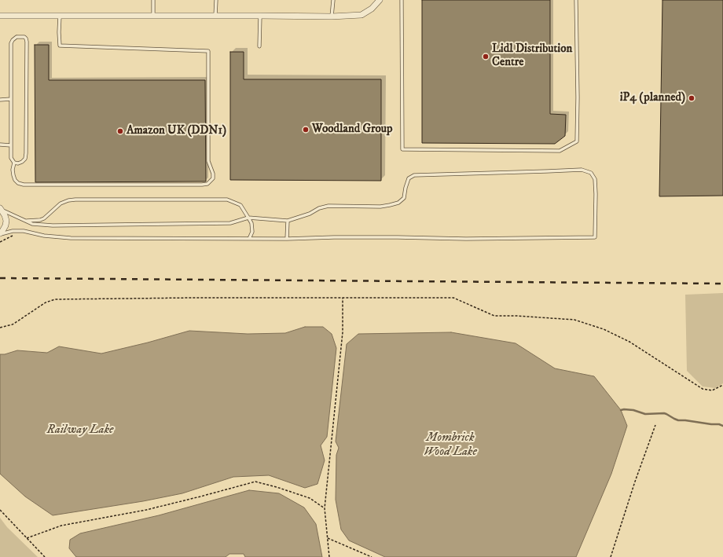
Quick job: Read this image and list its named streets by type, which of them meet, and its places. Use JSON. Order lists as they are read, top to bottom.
{
  "water": ["Railway Lake", "Mombrick Wood Lake"],
  "places": [
    "Lidl Distribution Centre",
    "iP4 (planned)",
    "Woodland Group",
    "Amazon UK (DDN1)"
  ]
}
